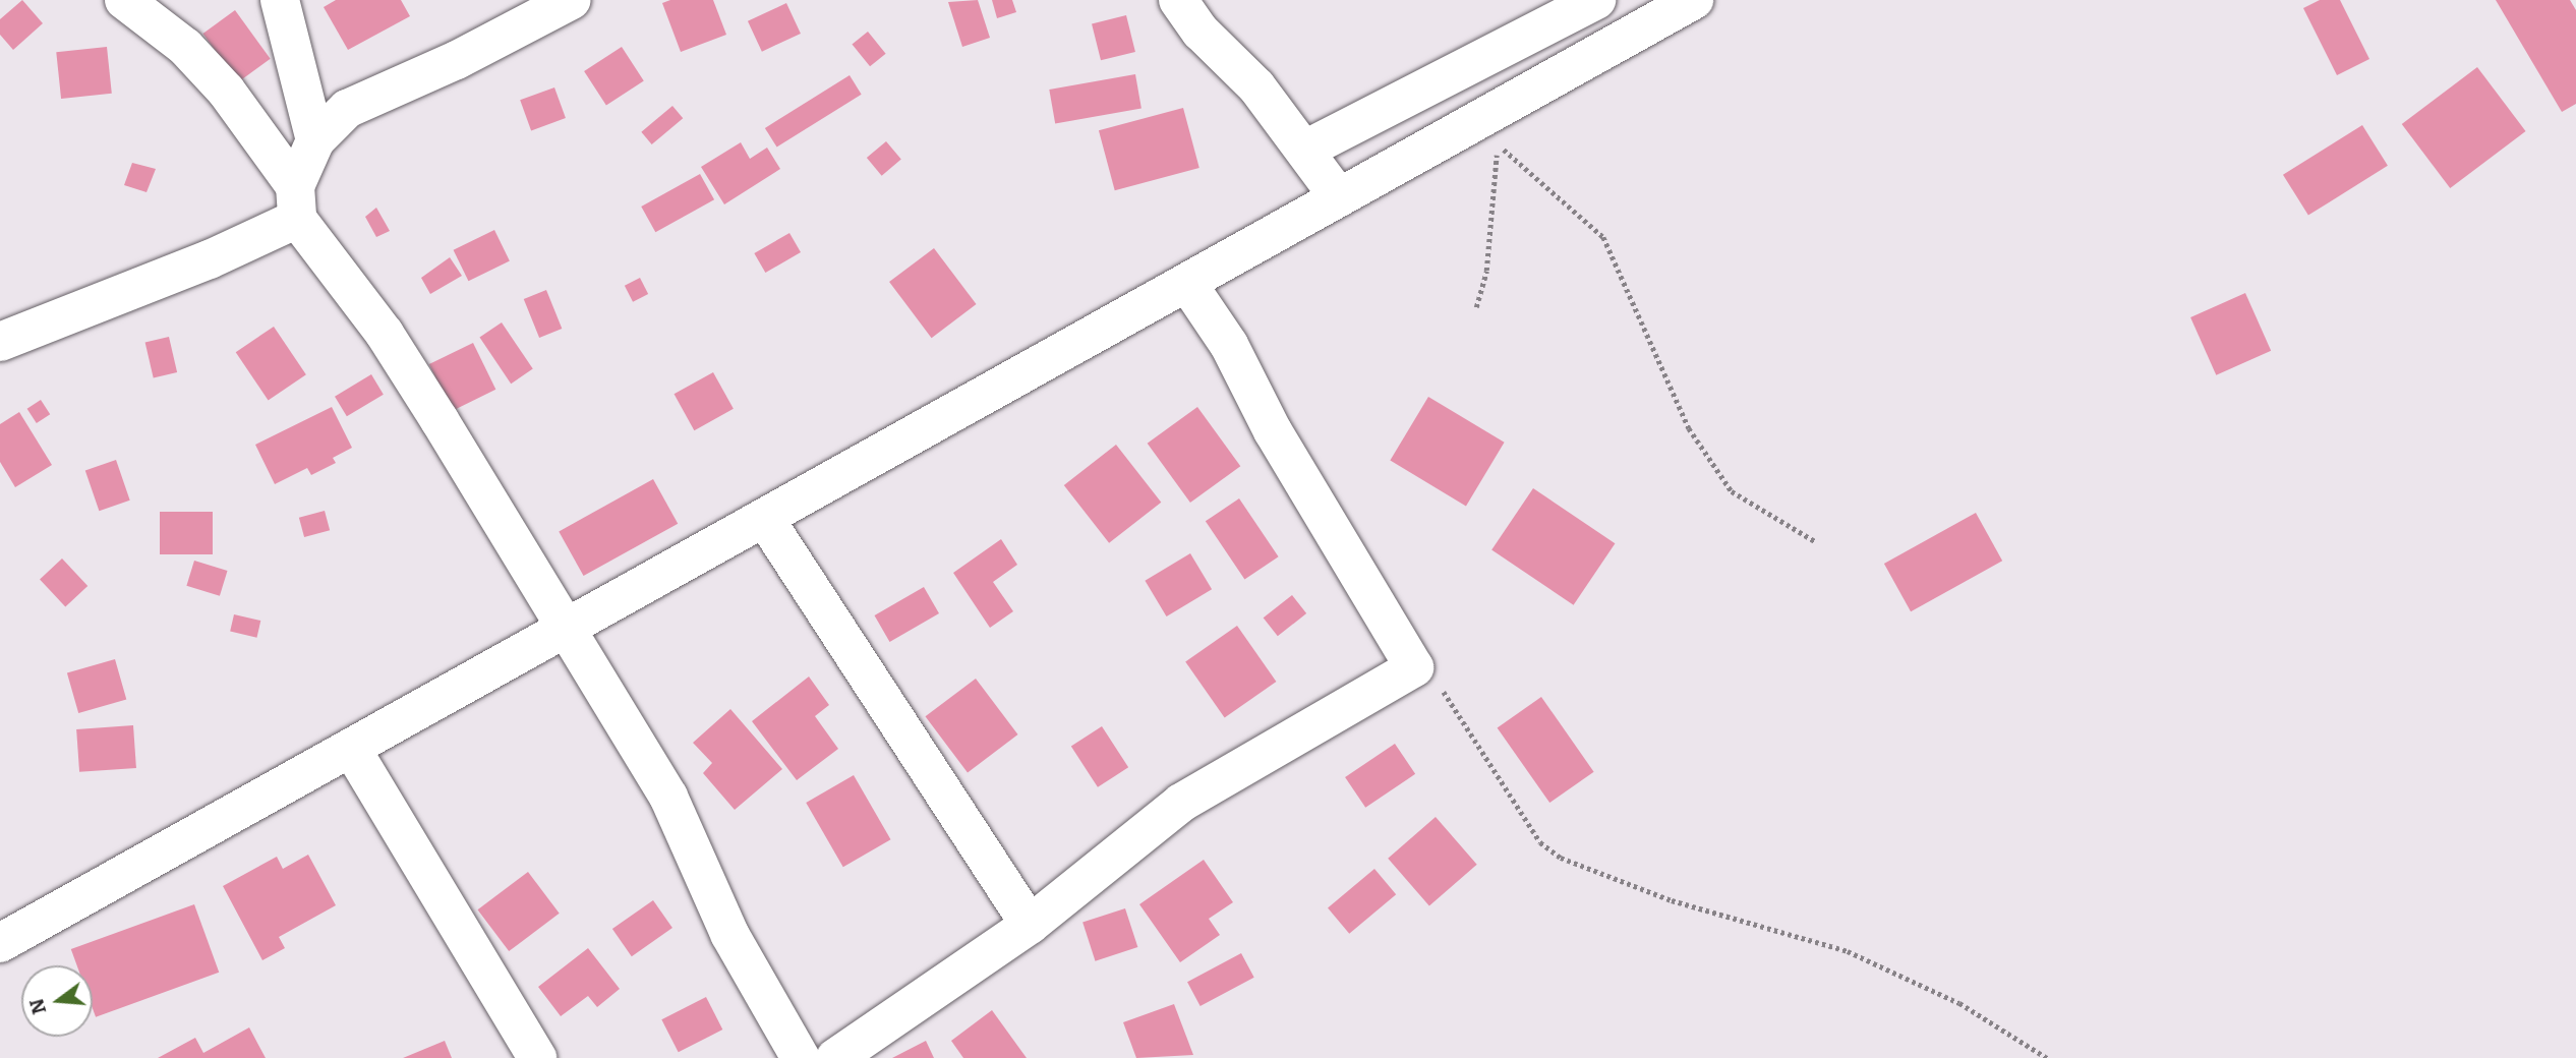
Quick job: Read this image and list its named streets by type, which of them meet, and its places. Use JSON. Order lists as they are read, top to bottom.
{
  "north": "left"
}
